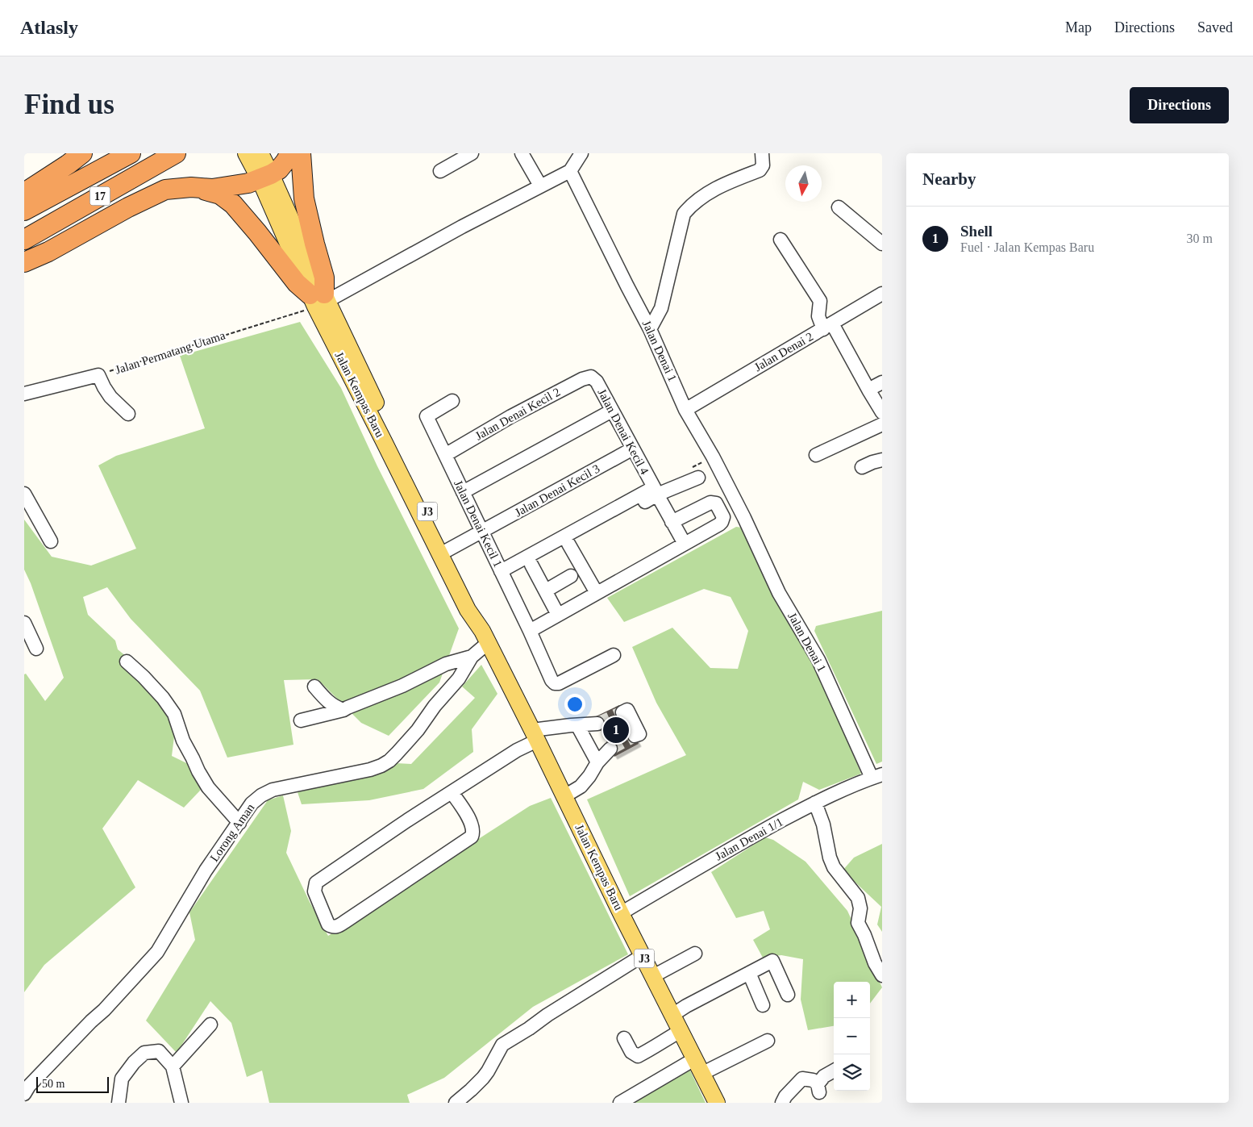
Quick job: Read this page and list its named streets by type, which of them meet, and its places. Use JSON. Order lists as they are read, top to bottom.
{
  "streets": {
    "highway": ["17"],
    "main road": ["Jalan Kempas Baru", "J3"],
    "street": [
      "Jalan Denai 1",
      "Jalan Denai 2",
      "Jalan Permatang Utama",
      "Jalan Denai Kecil 2",
      "Jalan Denai Kecil 4",
      "Jalan Denai Kecil 3",
      "Jalan Denai Kecil 1",
      "Lorong Aman",
      "Jalan Denai 1/1"
    ]
  },
  "crossings": [
    ["Jalan Denai 1", "Jalan Denai 2"],
    ["Jalan Denai 1", "Jalan Denai 1/1"],
    ["Jalan Permatang Utama", "Jalan Kempas Baru"],
    ["Jalan Kempas Baru", "Jalan Denai Kecil 3"],
    ["Jalan Kempas Baru", "Lorong Aman"],
    ["Jalan Kempas Baru", "Jalan Denai 1/1"],
    ["Jalan Denai Kecil 2", "Jalan Denai Kecil 4"],
    ["Jalan Denai Kecil 2", "Jalan Denai Kecil 1"],
    ["Jalan Denai Kecil 4", "Jalan Denai Kecil 3"],
    ["Jalan Denai Kecil 3", "Jalan Denai Kecil 1"]
  ],
  "scale_bar": "50 m",
  "north": "bottom",
  "page": {
    "header": "Atlasly",
    "nav": ["Map", "Directions", "Saved"],
    "buttons": "Directions",
    "title": "Find us",
    "heading": "Nearby",
    "list": [
      {
        "mark": "1",
        "name": "Shell",
        "note": "Fuel · Jalan Kempas Baru",
        "value": "30 m"
      }
    ],
    "pins": "1",
    "map_buttons": ["+", "−"],
    "scale": "50 m"
  }
}
